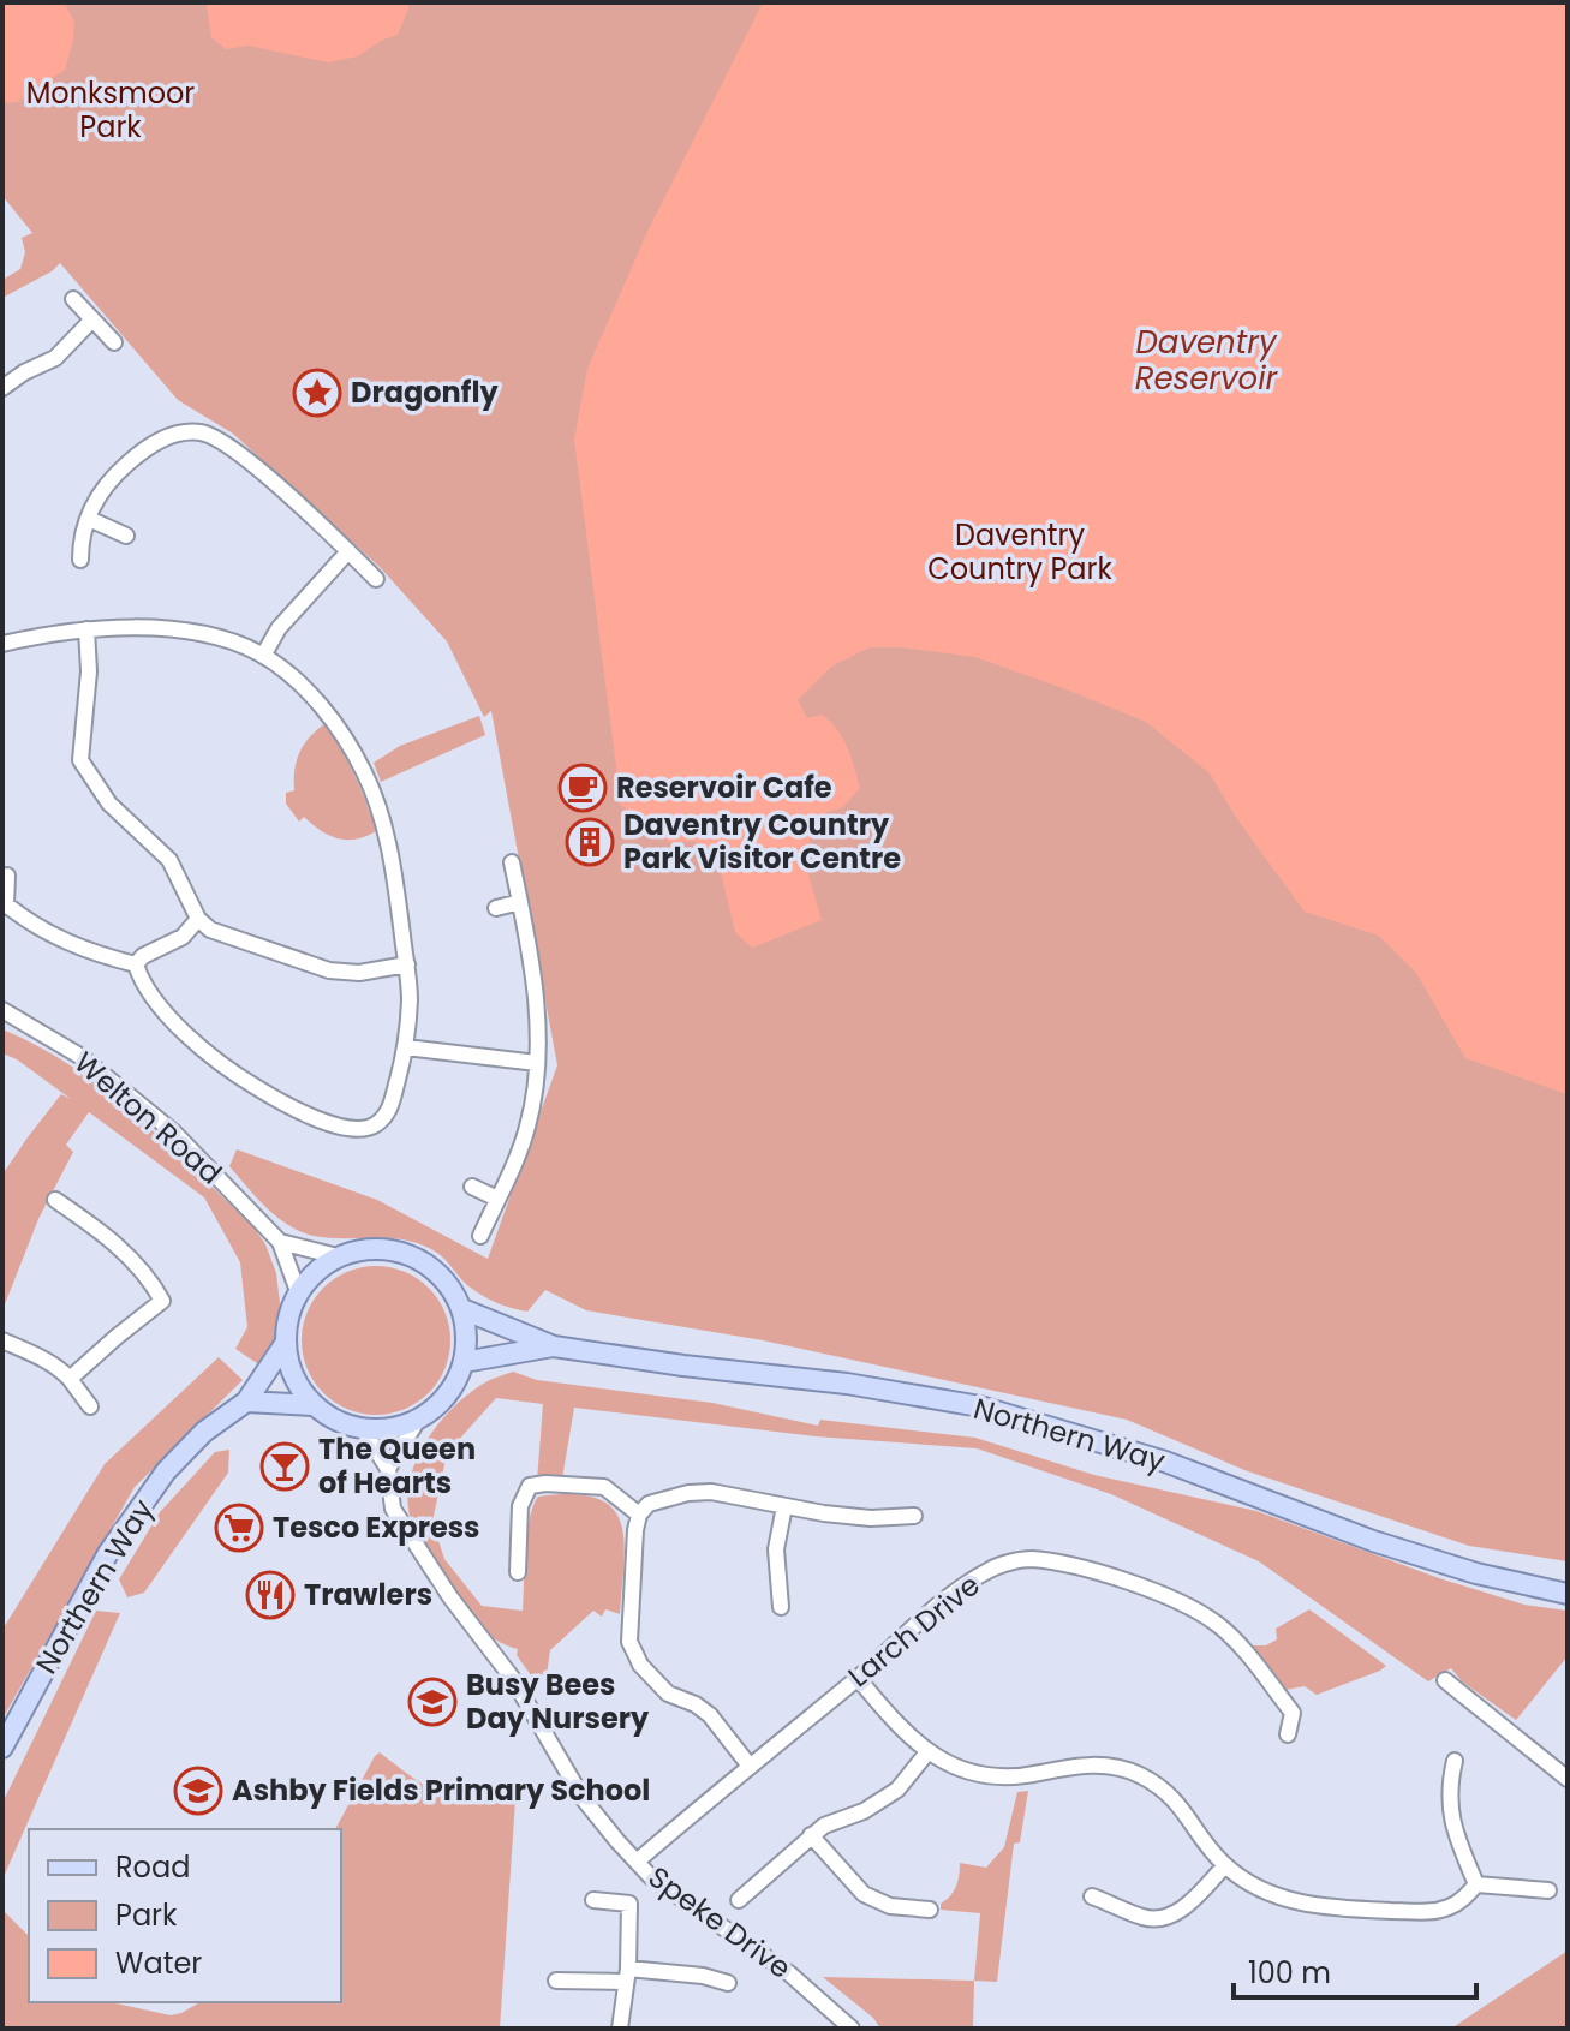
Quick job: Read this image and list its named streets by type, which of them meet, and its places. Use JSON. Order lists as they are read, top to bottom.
{
  "streets": {
    "main road": ["Northern Way"],
    "street": ["Welton Road", "Larch Drive", "Speke Drive"]
  },
  "crossings": [
    ["Welton Road", "Speke Drive"],
    ["Larch Drive", "Speke Drive"]
  ],
  "water": ["Daventry Reservoir"],
  "parks": ["Monksmoor Park", "Daventry Country Park"],
  "places": {
    "place": ["Dragonfly"],
    "cafe": ["Reservoir Cafe"],
    "building": ["Daventry Country Park Visitor Centre"],
    "bar": ["The Queen of Hearts"],
    "supermarket": ["Tesco Express"],
    "restaurant": ["Trawlers"],
    "school or university": ["Busy Bees Day Nursery", "Ashby Fields Primary School"]
  },
  "legend": ["Road", "Park", "Water"],
  "scale_bar": "100 m"
}
